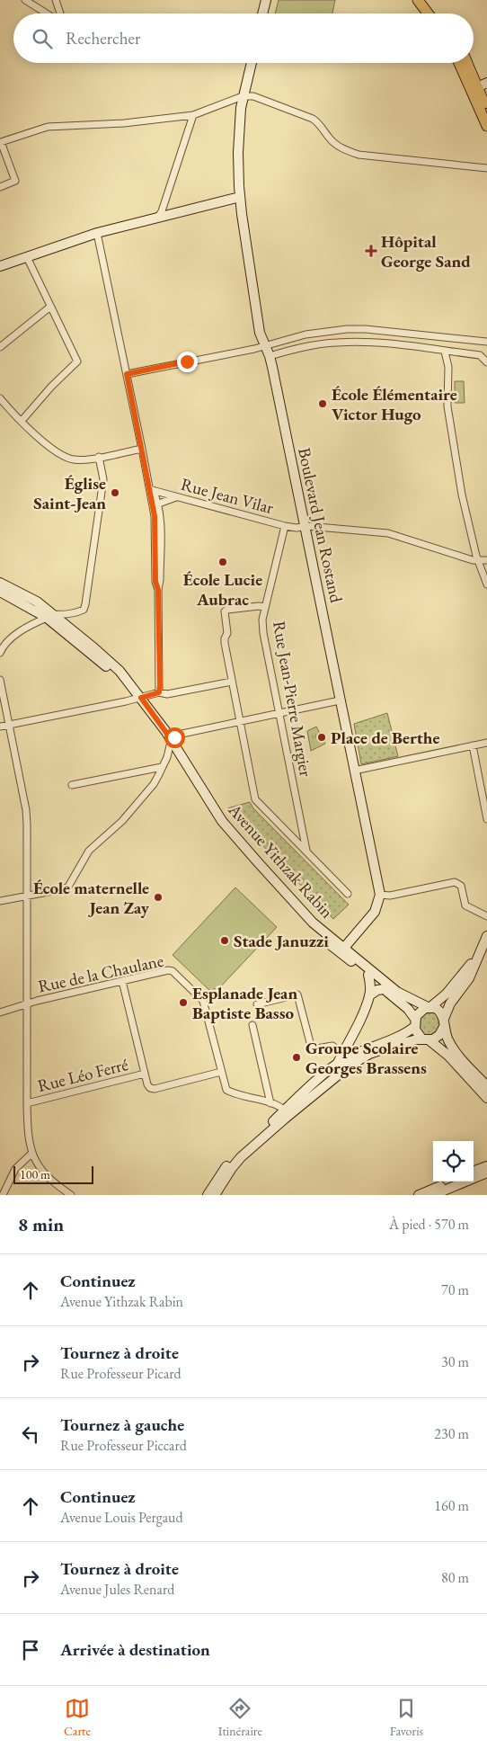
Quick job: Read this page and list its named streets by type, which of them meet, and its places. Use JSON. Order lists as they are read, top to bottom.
{
  "streets": {
    "street": [
      "Rue Jean Vilar",
      "Boulevard Jean Rostand",
      "Rue Jean-Pierre Margier",
      "Avenue Yithzak Rabin",
      "Rue de la Chaulane",
      "Rue Léo Ferré"
    ]
  },
  "crossings": [
    ["Rue Jean Vilar", "Boulevard Jean Rostand"],
    ["Rue Jean Vilar", "Rue Jean-Pierre Margier"]
  ],
  "places": {
    "health": ["Hôpital George Sand"],
    "other": [
      "École Élémentaire Victor Hugo",
      "Église Saint-Jean",
      "École Lucie Aubrac",
      "Place de Berthe",
      "École maternelle Jean Zay",
      "Stade Januzzi",
      "Esplanade Jean Baptiste Basso",
      "Groupe Scolaire Georges Brassens"
    ]
  },
  "scale_bar": "100 m",
  "page": {
    "search": "Rechercher",
    "scale": "100 m",
    "heading": ["8 min", "À pied · 570 m"],
    "list": [
      ["Continuez", "Avenue Yithzak Rabin", "70 m"],
      ["Tournez à droite", "Rue Professeur Picard", "30 m"],
      ["Tournez à gauche", "Rue Professeur Piccard", "230 m"],
      ["Continuez", "Avenue Louis Pergaud", "160 m"],
      ["Tournez à droite", "Avenue Jules Renard", "80 m"],
      "Arrivée à destination"
    ],
    "nav": ["Carte", "Itinéraire", "Favoris"]
  }
}
